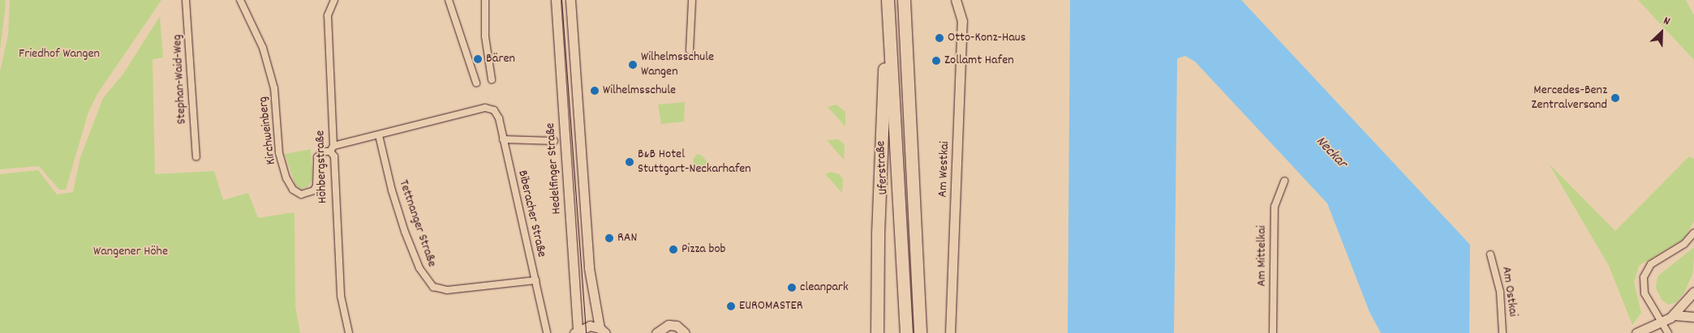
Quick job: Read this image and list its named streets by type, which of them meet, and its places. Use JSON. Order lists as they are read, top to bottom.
{
  "streets": {
    "highway": ["Uferstraße"],
    "street": [
      "Stephan-Waid-Weg",
      "Kirchweinberg",
      "Höhbergstraße",
      "Hedelfinger Straße",
      "Am Westkai",
      "Biberacher Straße",
      "Tettnanger Straße",
      "Am Mittelkai",
      "Am Ostkai"
    ]
  },
  "crossings": [
    ["Kirchweinberg", "Höhbergstraße"],
    ["Kirchweinberg", "Biberacher Straße"],
    ["Kirchweinberg", "Tettnanger Straße"],
    ["Biberacher Straße", "Tettnanger Straße"]
  ],
  "water": ["Neckar"],
  "parks": ["Friedhof Wangen", "Wangener Höhe"],
  "places": [
    "Otto-Konz-Haus",
    "Bären",
    "Zollamt Hafen",
    "Wilhelmsschule Wangen",
    "Wilhelmsschule",
    "Mercedes-Benz Zentralversand",
    "B&B Hotel Stuttgart-Neckarhafen",
    "RAN",
    "Pizza bob",
    "cleanpark",
    "EUROMASTER"
  ],
  "north": "top right"
}
